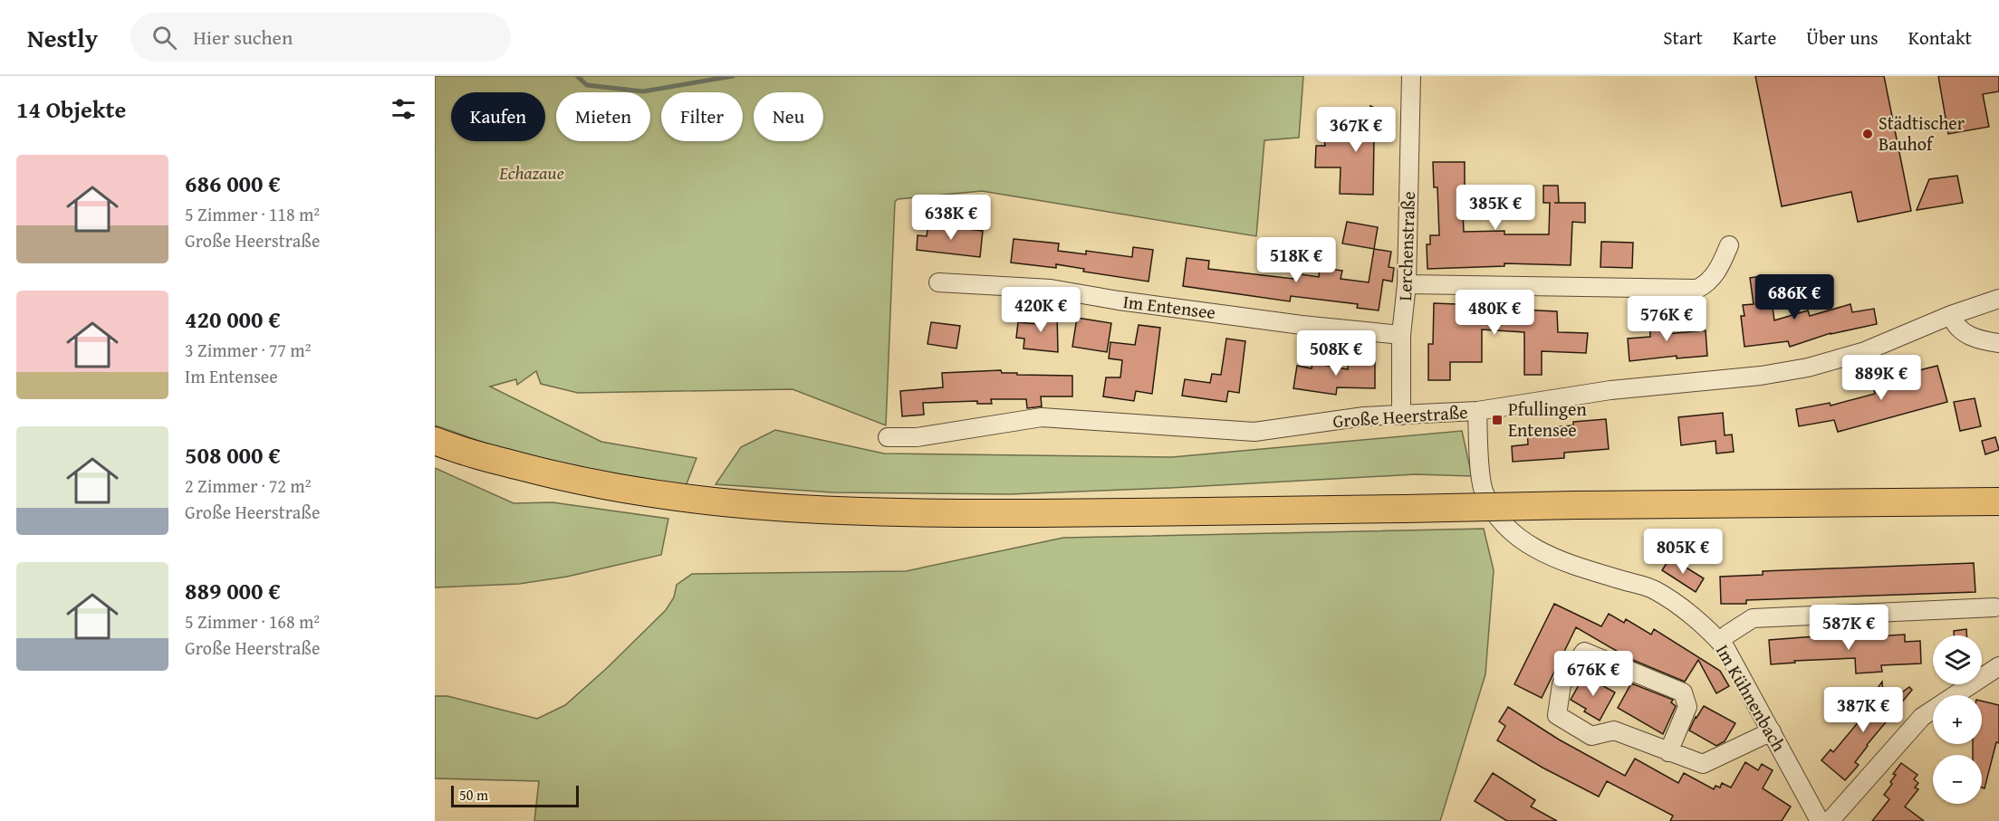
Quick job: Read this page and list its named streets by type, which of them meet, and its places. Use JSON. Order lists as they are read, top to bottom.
{
  "streets": {
    "street": [
      "Lerchenstraße",
      "Im Entensee",
      "Große Heerstraße",
      "Im Kühnenbach"
    ]
  },
  "crossings": [
    ["Lerchenstraße", "Im Entensee"],
    ["Lerchenstraße", "Große Heerstraße"],
    ["Große Heerstraße", "Im Kühnenbach"]
  ],
  "parks": ["Echazaue"],
  "places": {
    "other": ["Städtischer Bauhof"],
    "transit": ["Pfullingen Entensee"]
  },
  "scale_bar": "50 m",
  "page": {
    "header": "Nestly",
    "search": "Hier suchen",
    "nav": [
      "Start",
      "Karte",
      "Über uns",
      "Kontakt"
    ],
    "heading": "14 Objekte",
    "chip": [
      "Kaufen",
      "Mieten",
      "Filter",
      "Neu"
    ],
    "price": [
      "367K €",
      "385K €",
      "638K €",
      "518K €",
      "686K €",
      "420K €",
      "480K €",
      "576K €",
      "508K €",
      "889K €",
      "805K €",
      "587K €",
      "676K €",
      "387K €"
    ],
    "list": [
      {
        "name": "686 000 €",
        "note": "5 Zimmer · 118 m² · Große Heerstraße"
      },
      {
        "name": "420 000 €",
        "note": "3 Zimmer · 77 m² · Im Entensee"
      },
      {
        "name": "508 000 €",
        "note": "2 Zimmer · 72 m² · Große Heerstraße"
      },
      {
        "name": "889 000 €",
        "note": "5 Zimmer · 168 m² · Große Heerstraße"
      }
    ],
    "map_buttons": ["+", "−"],
    "scale": "50 m"
  }
}
